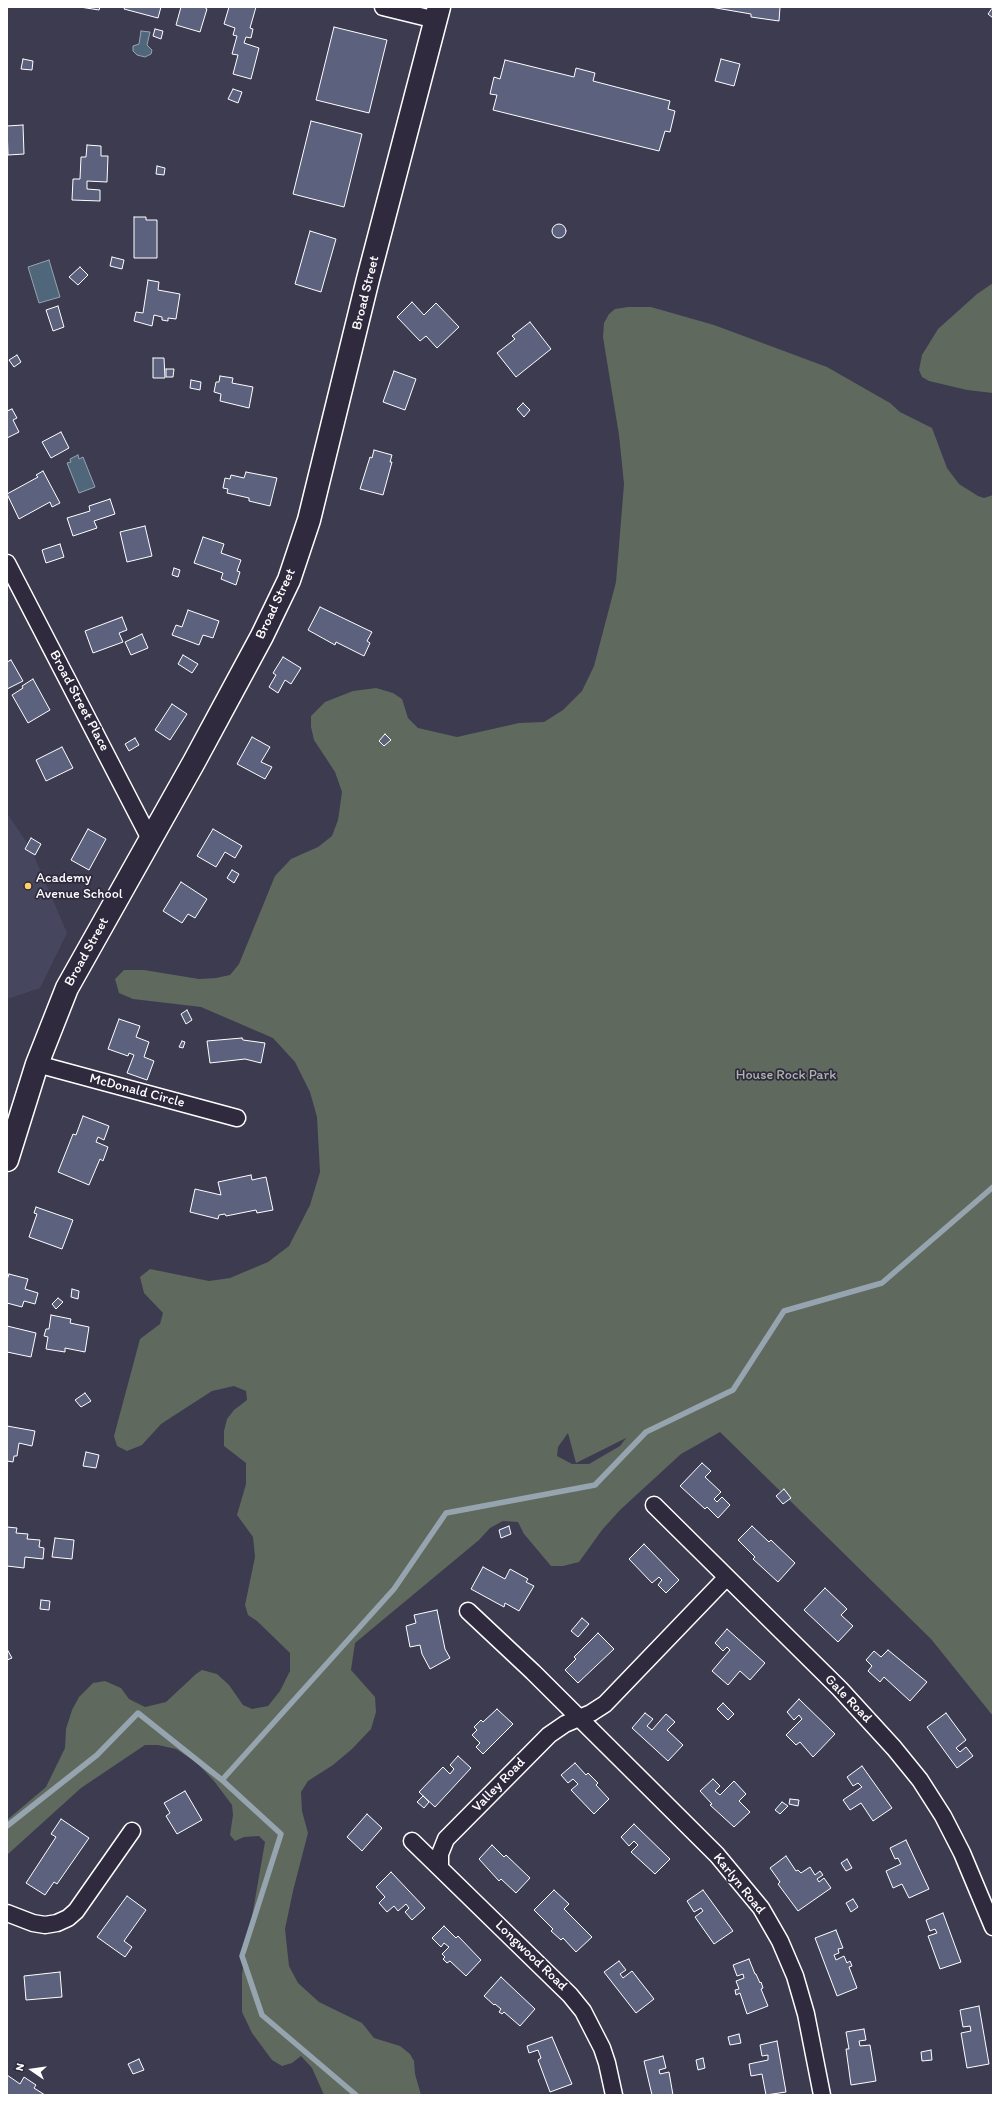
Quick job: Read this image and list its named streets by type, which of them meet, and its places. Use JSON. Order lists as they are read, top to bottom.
{
  "streets": {
    "main road": ["Broad Street"],
    "street": [
      "Broad Street Place",
      "McDonald Circle",
      "Gale Road",
      "Valley Road",
      "Karlyn Road",
      "Longwood Road"
    ]
  },
  "crossings": [
    ["Broad Street", "Broad Street Place"],
    ["Broad Street", "McDonald Circle"],
    ["Gale Road", "Valley Road"],
    ["Valley Road", "Karlyn Road"],
    ["Valley Road", "Longwood Road"]
  ],
  "parks": ["House Rock Park"],
  "places": ["Academy Avenue School"],
  "north": "left"
}
